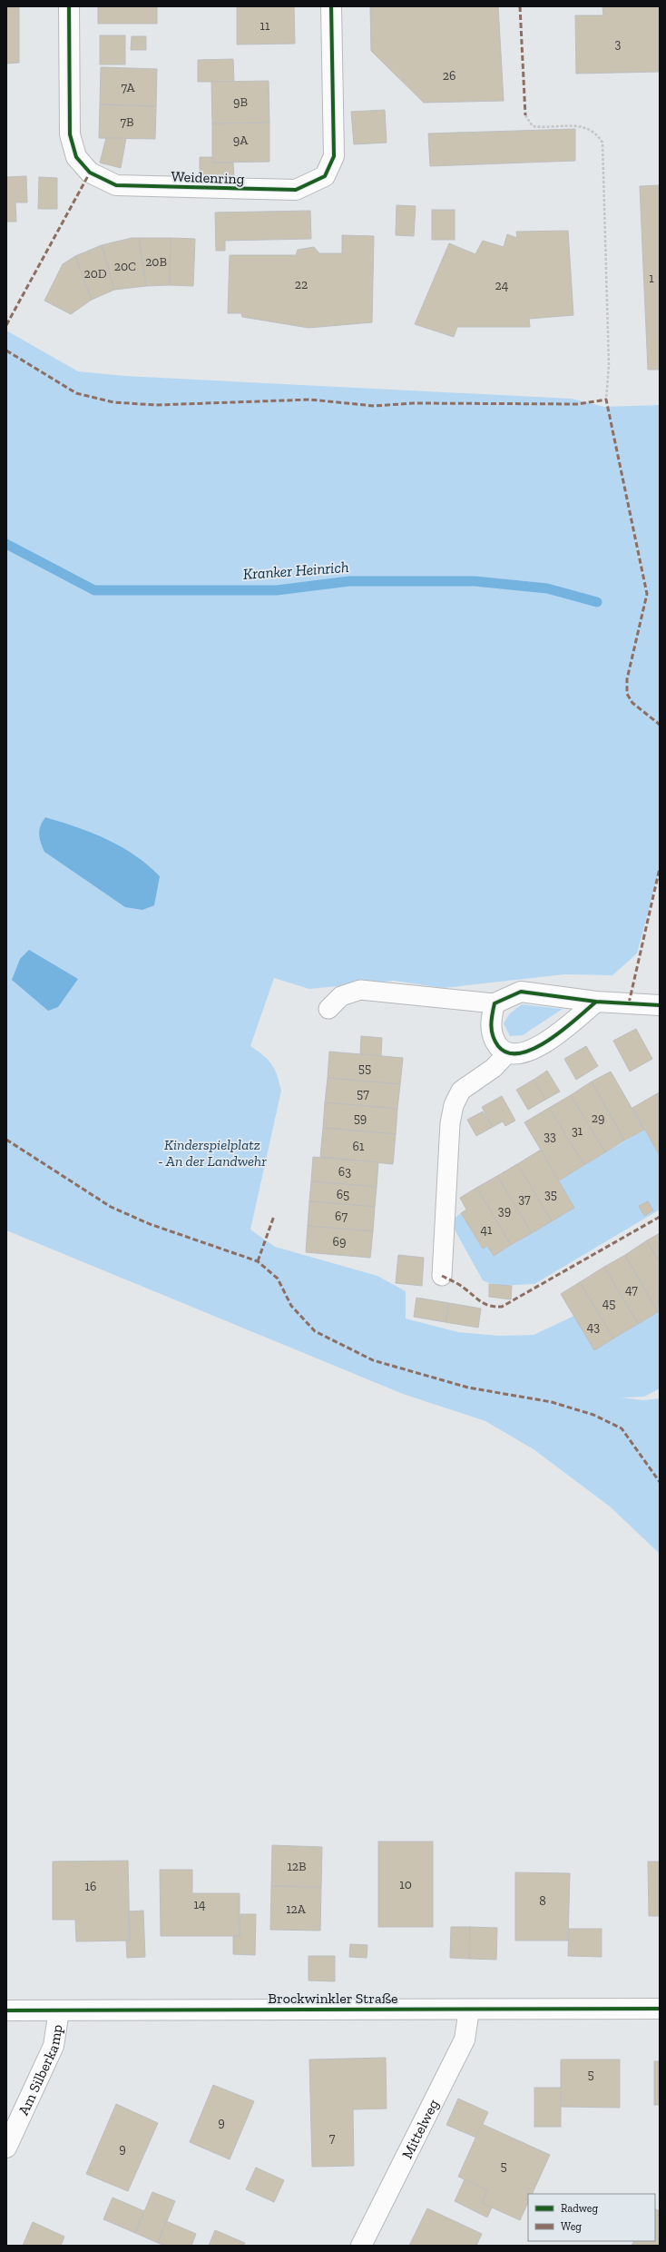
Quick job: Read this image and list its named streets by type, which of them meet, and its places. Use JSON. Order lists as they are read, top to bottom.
{
  "streets": {
    "street": [
      "Weidenring",
      "Brockwinkler Straße",
      "Am Silberkamp",
      "Mittelweg"
    ]
  },
  "crossings": [
    ["Brockwinkler Straße", "Am Silberkamp"],
    ["Brockwinkler Straße", "Mittelweg"]
  ],
  "water": ["Kranker Heinrich"],
  "parks": ["Kinderspielplatz - An der Landwehr"],
  "house_numbers": [
    "11",
    "3",
    "26",
    "7A",
    "9B",
    "7B",
    "9A",
    "20B",
    "20C",
    "20D",
    "1",
    "22",
    "24",
    "55",
    "57",
    "59",
    "29",
    "31",
    "33",
    "61",
    "63",
    "65",
    "35",
    "37",
    "39",
    "67",
    "41",
    "69",
    "47",
    "45",
    "43",
    "12B",
    "10",
    "16",
    "8",
    "14",
    "12A",
    "5",
    "9",
    "7",
    "9",
    "5"
  ],
  "legend": ["Radweg", "Weg"]
}
